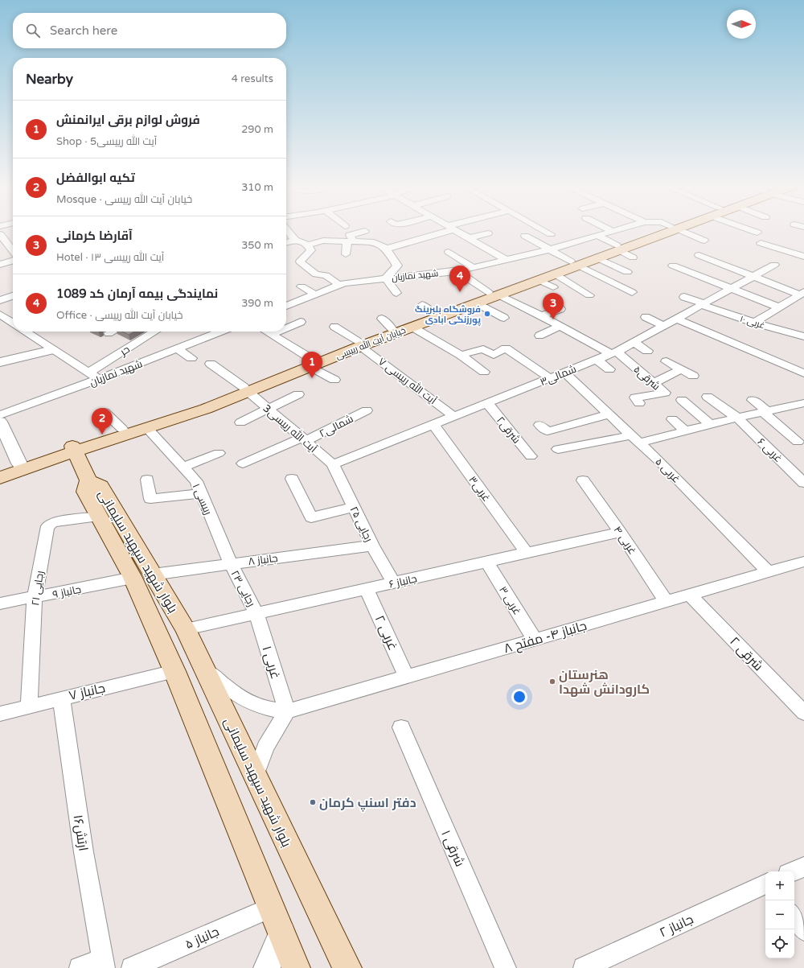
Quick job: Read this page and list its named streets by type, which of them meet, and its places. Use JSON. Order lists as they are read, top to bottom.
{
  "streets": {
    "main road": ["خیابان آیت الله رییسی", "بلوار شهید سپهبد سلیمانی"],
    "street": [
      "شهید نمازیان",
      "غربی ۱۰",
      "حر",
      "شمالی۳",
      "شرقی۵",
      "آیت الله رییسی ۷",
      "شمالی۲",
      "آیت الله رییسی3",
      "شرقی۲",
      "غربی ۶",
      "غربی ۵",
      "غربی۳",
      "رییسی ۱",
      "رجایی ۲۵",
      "غربی ۴",
      "جانباز ۸",
      "جانباز ۶",
      "رجایی ۲۱",
      "رجایی ۲۳",
      "جانباز ۹",
      "غربی ۳",
      "غربی ۲",
      "جانباز ۴- مفتح ۸",
      "شرقی ۲",
      "غربی ۱",
      "جانباز ۷",
      "ارتش۱۶",
      "شرقی ۱",
      "جانباز ۲",
      "جانباز ۵"
    ]
  },
  "crossings": [
    ["شهید نمازیان", "شرقی۵"],
    ["غربی ۱۰", "شمالی۳"],
    ["خیابان آیت الله رییسی", "شرقی۵"],
    ["خیابان آیت الله رییسی", "آیت الله رییسی ۷"],
    ["خیابان آیت الله رییسی", "آیت الله رییسی3"],
    ["خیابان آیت الله رییسی", "رییسی ۱"],
    ["شمالی۳", "شرقی۵"],
    ["شمالی۳", "آیت الله رییسی ۷"],
    ["شمالی۳", "آیت الله رییسی3"],
    ["شمالی۳", "شرقی۲"],
    ["شمالی۳", "غربی ۵"],
    ["شمالی۳", "غربی۳"],
    ["شمالی۳", "رجایی ۲۵"],
    ["شمالی۲", "آیت الله رییسی3"],
    ["آیت الله رییسی3", "رجایی ۲۵"],
    ["غربی ۵", "جانباز ۴- مفتح ۸"],
    ["غربی۳", "جانباز ۶"],
    ["رییسی ۱", "جانباز ۸"],
    ["رییسی ۱", "رجایی ۲۳"],
    ["رجایی ۲۵", "جانباز ۸"],
    ["رجایی ۲۵", "جانباز ۶"],
    ["غربی ۴", "جانباز ۶"],
    ["غربی ۴", "جانباز ۴- مفتح ۸"],
    ["بلوار شهید سپهبد سلیمانی", "جانباز ۸"],
    ["بلوار شهید سپهبد سلیمانی", "جانباز ۶"],
    ["بلوار شهید سپهبد سلیمانی", "رجایی ۲۱"],
    ["بلوار شهید سپهبد سلیمانی", "جانباز ۹"],
    ["بلوار شهید سپهبد سلیمانی", "جانباز ۷"],
    ["بلوار شهید سپهبد سلیمانی", "جانباز ۵"],
    ["جانباز ۸", "رجایی ۲۳"],
    ["جانباز ۸", "جانباز ۹"],
    ["جانباز ۶", "رجایی ۲۳"],
    ["جانباز ۶", "غربی ۳"],
    ["جانباز ۶", "غربی ۲"],
    ["جانباز ۶", "غربی ۱"],
    ["رجایی ۲۱", "جانباز ۹"],
    ["رجایی ۲۱", "جانباز ۷"],
    ["رجایی ۲۳", "غربی ۱"],
    ["غربی ۳", "جانباز ۴- مفتح ۸"],
    ["غربی ۲", "جانباز ۴- مفتح ۸"],
    ["جانباز ۴- مفتح ۸", "شرقی ۲"],
    ["جانباز ۴- مفتح ۸", "غربی ۱"],
    ["جانباز ۷", "ارتش۱۶"]
  ],
  "places": ["فروشگاه بلبرینگ پورزنگی ابادی", "هنرستان کارودانش شهدا", "دفتر اسنپ کرمان"],
  "north": "right",
  "page": {
    "search": "Search here",
    "heading": ["Nearby", "4 results"],
    "list": [
      {
        "mark": "1",
        "name": "فروش لوازم برقی ایرانمنش",
        "note": "Shop · آیت الله رییسی5",
        "value": "290 m"
      },
      {
        "mark": "2",
        "name": "تکیه ابوالفضل",
        "note": "Mosque · خیابان آیت الله رییسی",
        "value": "310 m"
      },
      {
        "mark": "3",
        "name": "آقارضا کرمانی",
        "note": "Hotel · آیت الله رییسی ۱۳",
        "value": "350 m"
      },
      {
        "mark": "4",
        "name": "نمایندگی بیمه آرمان کد 1089",
        "note": "Office · خیابان آیت الله رییسی",
        "value": "390 m"
      }
    ],
    "pins": [
      "4",
      "3",
      "1",
      "2"
    ],
    "map_buttons": ["+", "−"]
  }
}
